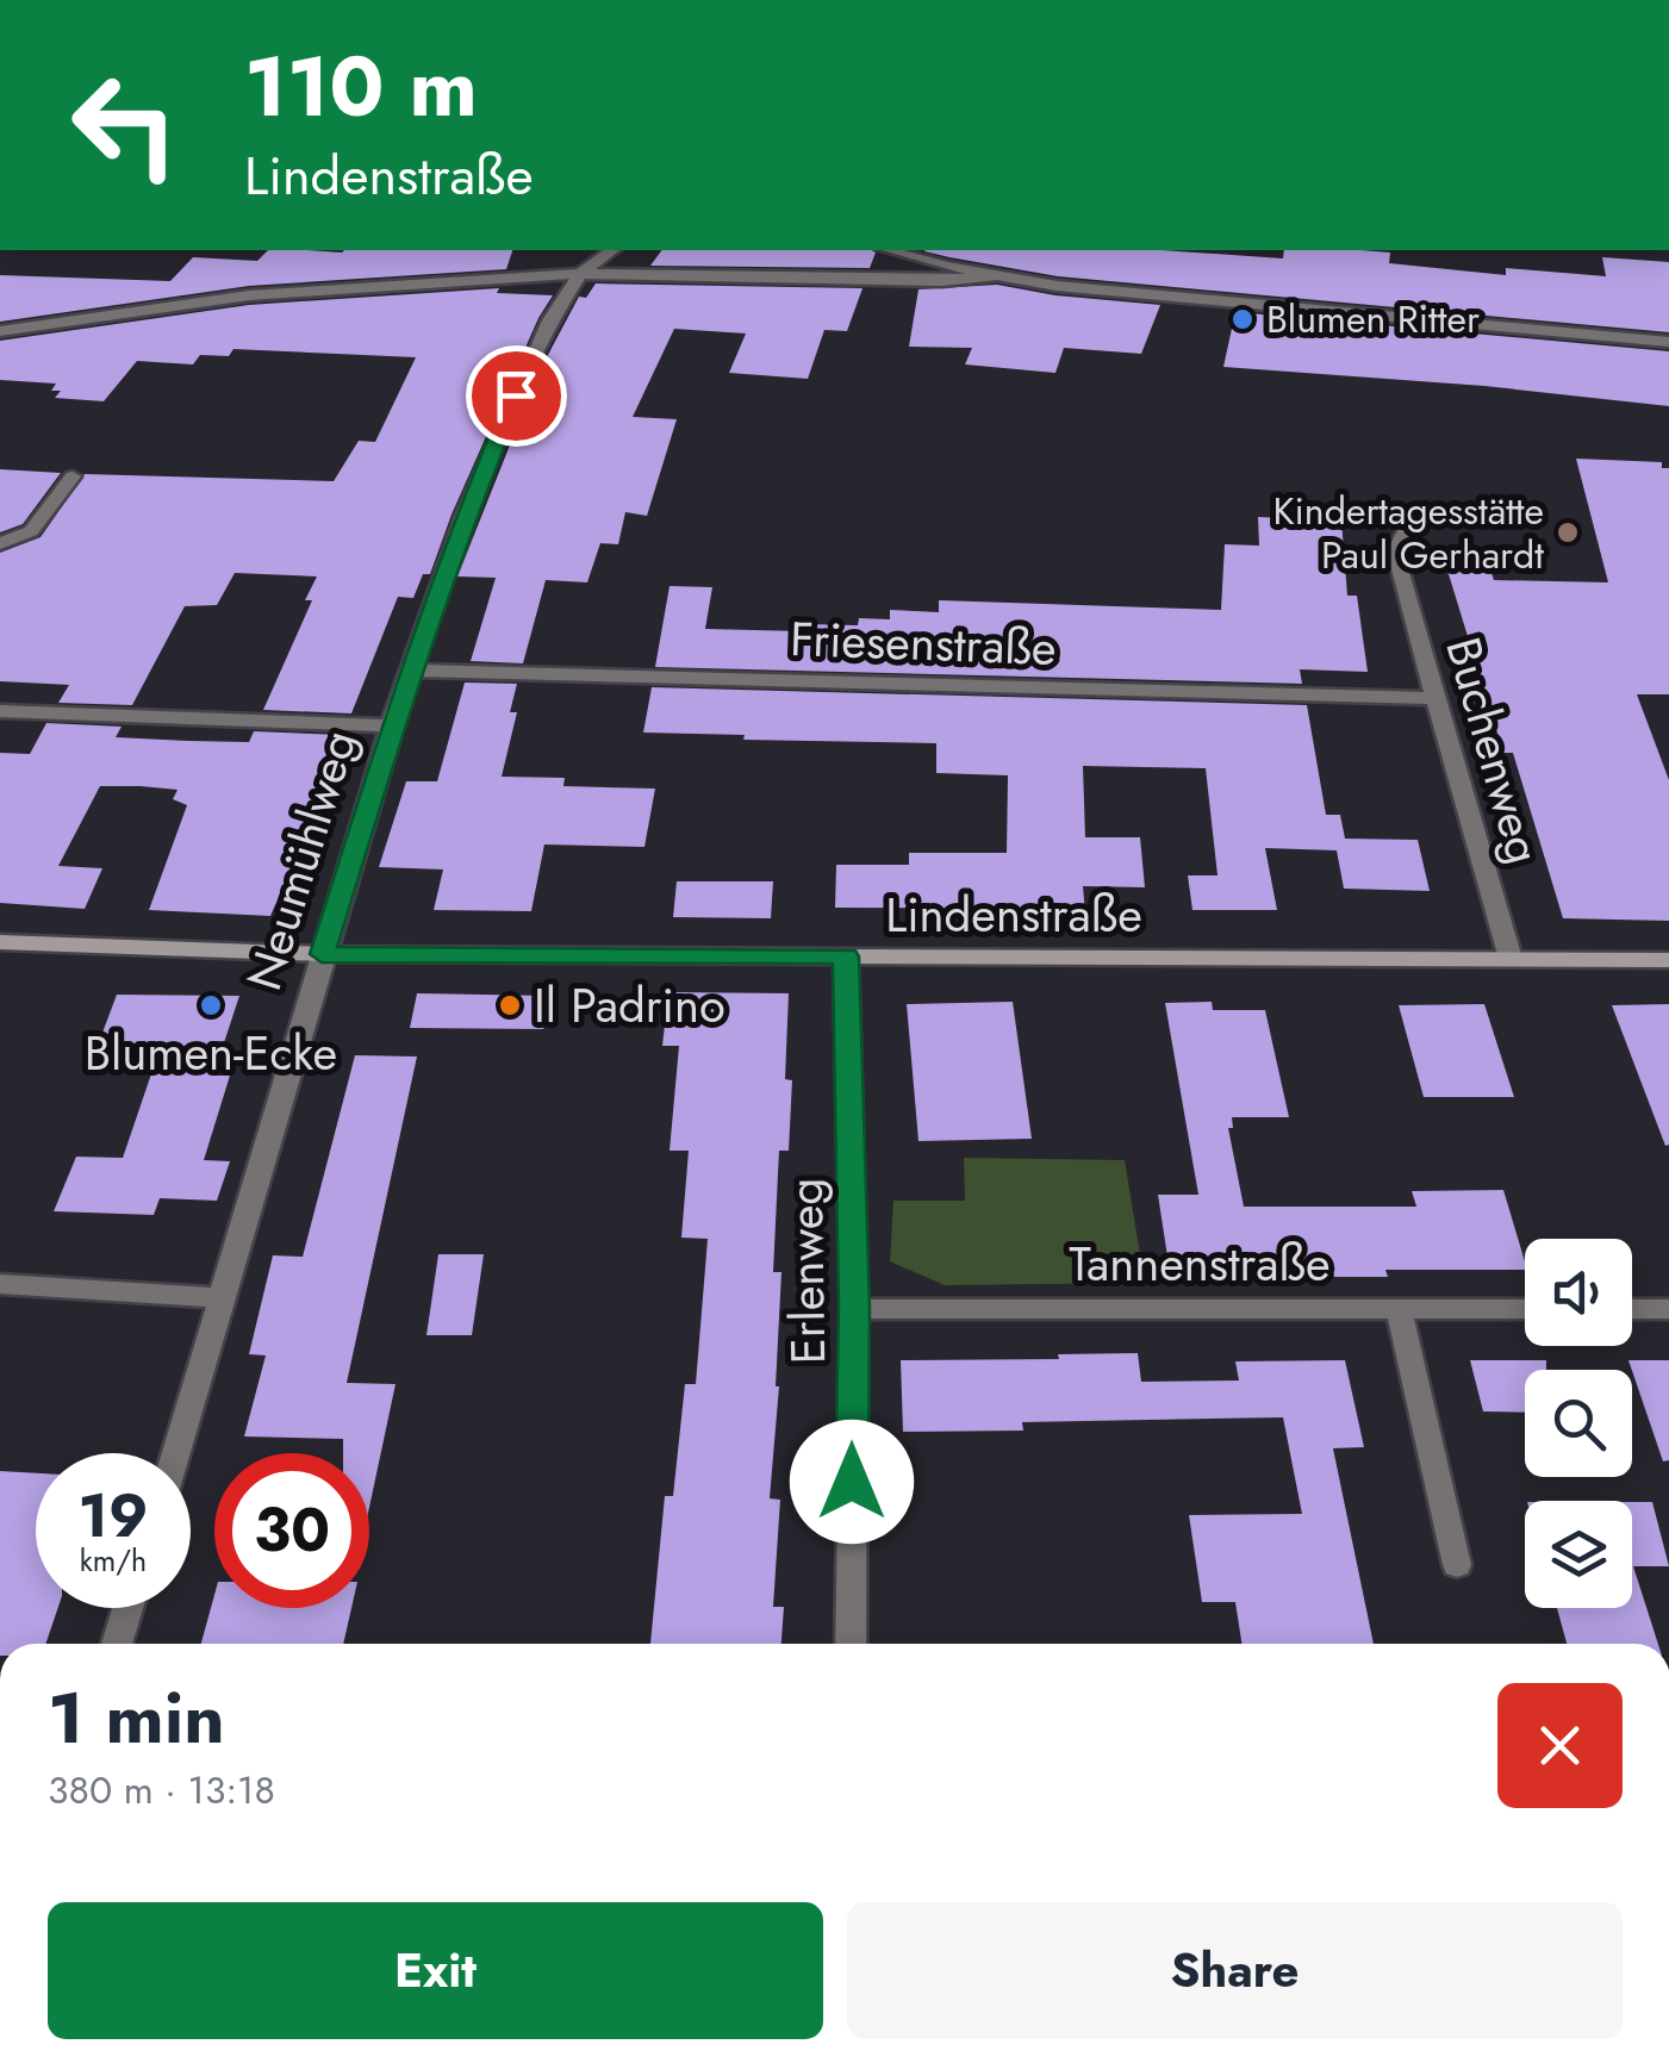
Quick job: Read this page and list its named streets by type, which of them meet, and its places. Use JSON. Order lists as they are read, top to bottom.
{
  "streets": {
    "main road": ["Lindenstraße"],
    "street": [
      "Friesenstraße",
      "Buchenweg",
      "Neumühlweg",
      "Tannenstraße",
      "Erlenweg"
    ]
  },
  "crossings": [
    ["Friesenstraße", "Buchenweg"],
    ["Friesenstraße", "Neumühlweg"],
    ["Buchenweg", "Lindenstraße"],
    ["Neumühlweg", "Lindenstraße"],
    ["Lindenstraße", "Erlenweg"],
    ["Tannenstraße", "Erlenweg"]
  ],
  "places": [
    "Blumen Ritter",
    "Kindertagesstätte Paul Gerhardt",
    "Blumen-Ecke",
    "Il Padrino"
  ],
  "page": {
    "turn": ["110 m", "Lindenstraße"],
    "speed": "19 km/h",
    "limit": "30",
    "heading": ["1 min", "380 m · 13:18"],
    "buttons": ["Exit", "Share"]
  }
}
